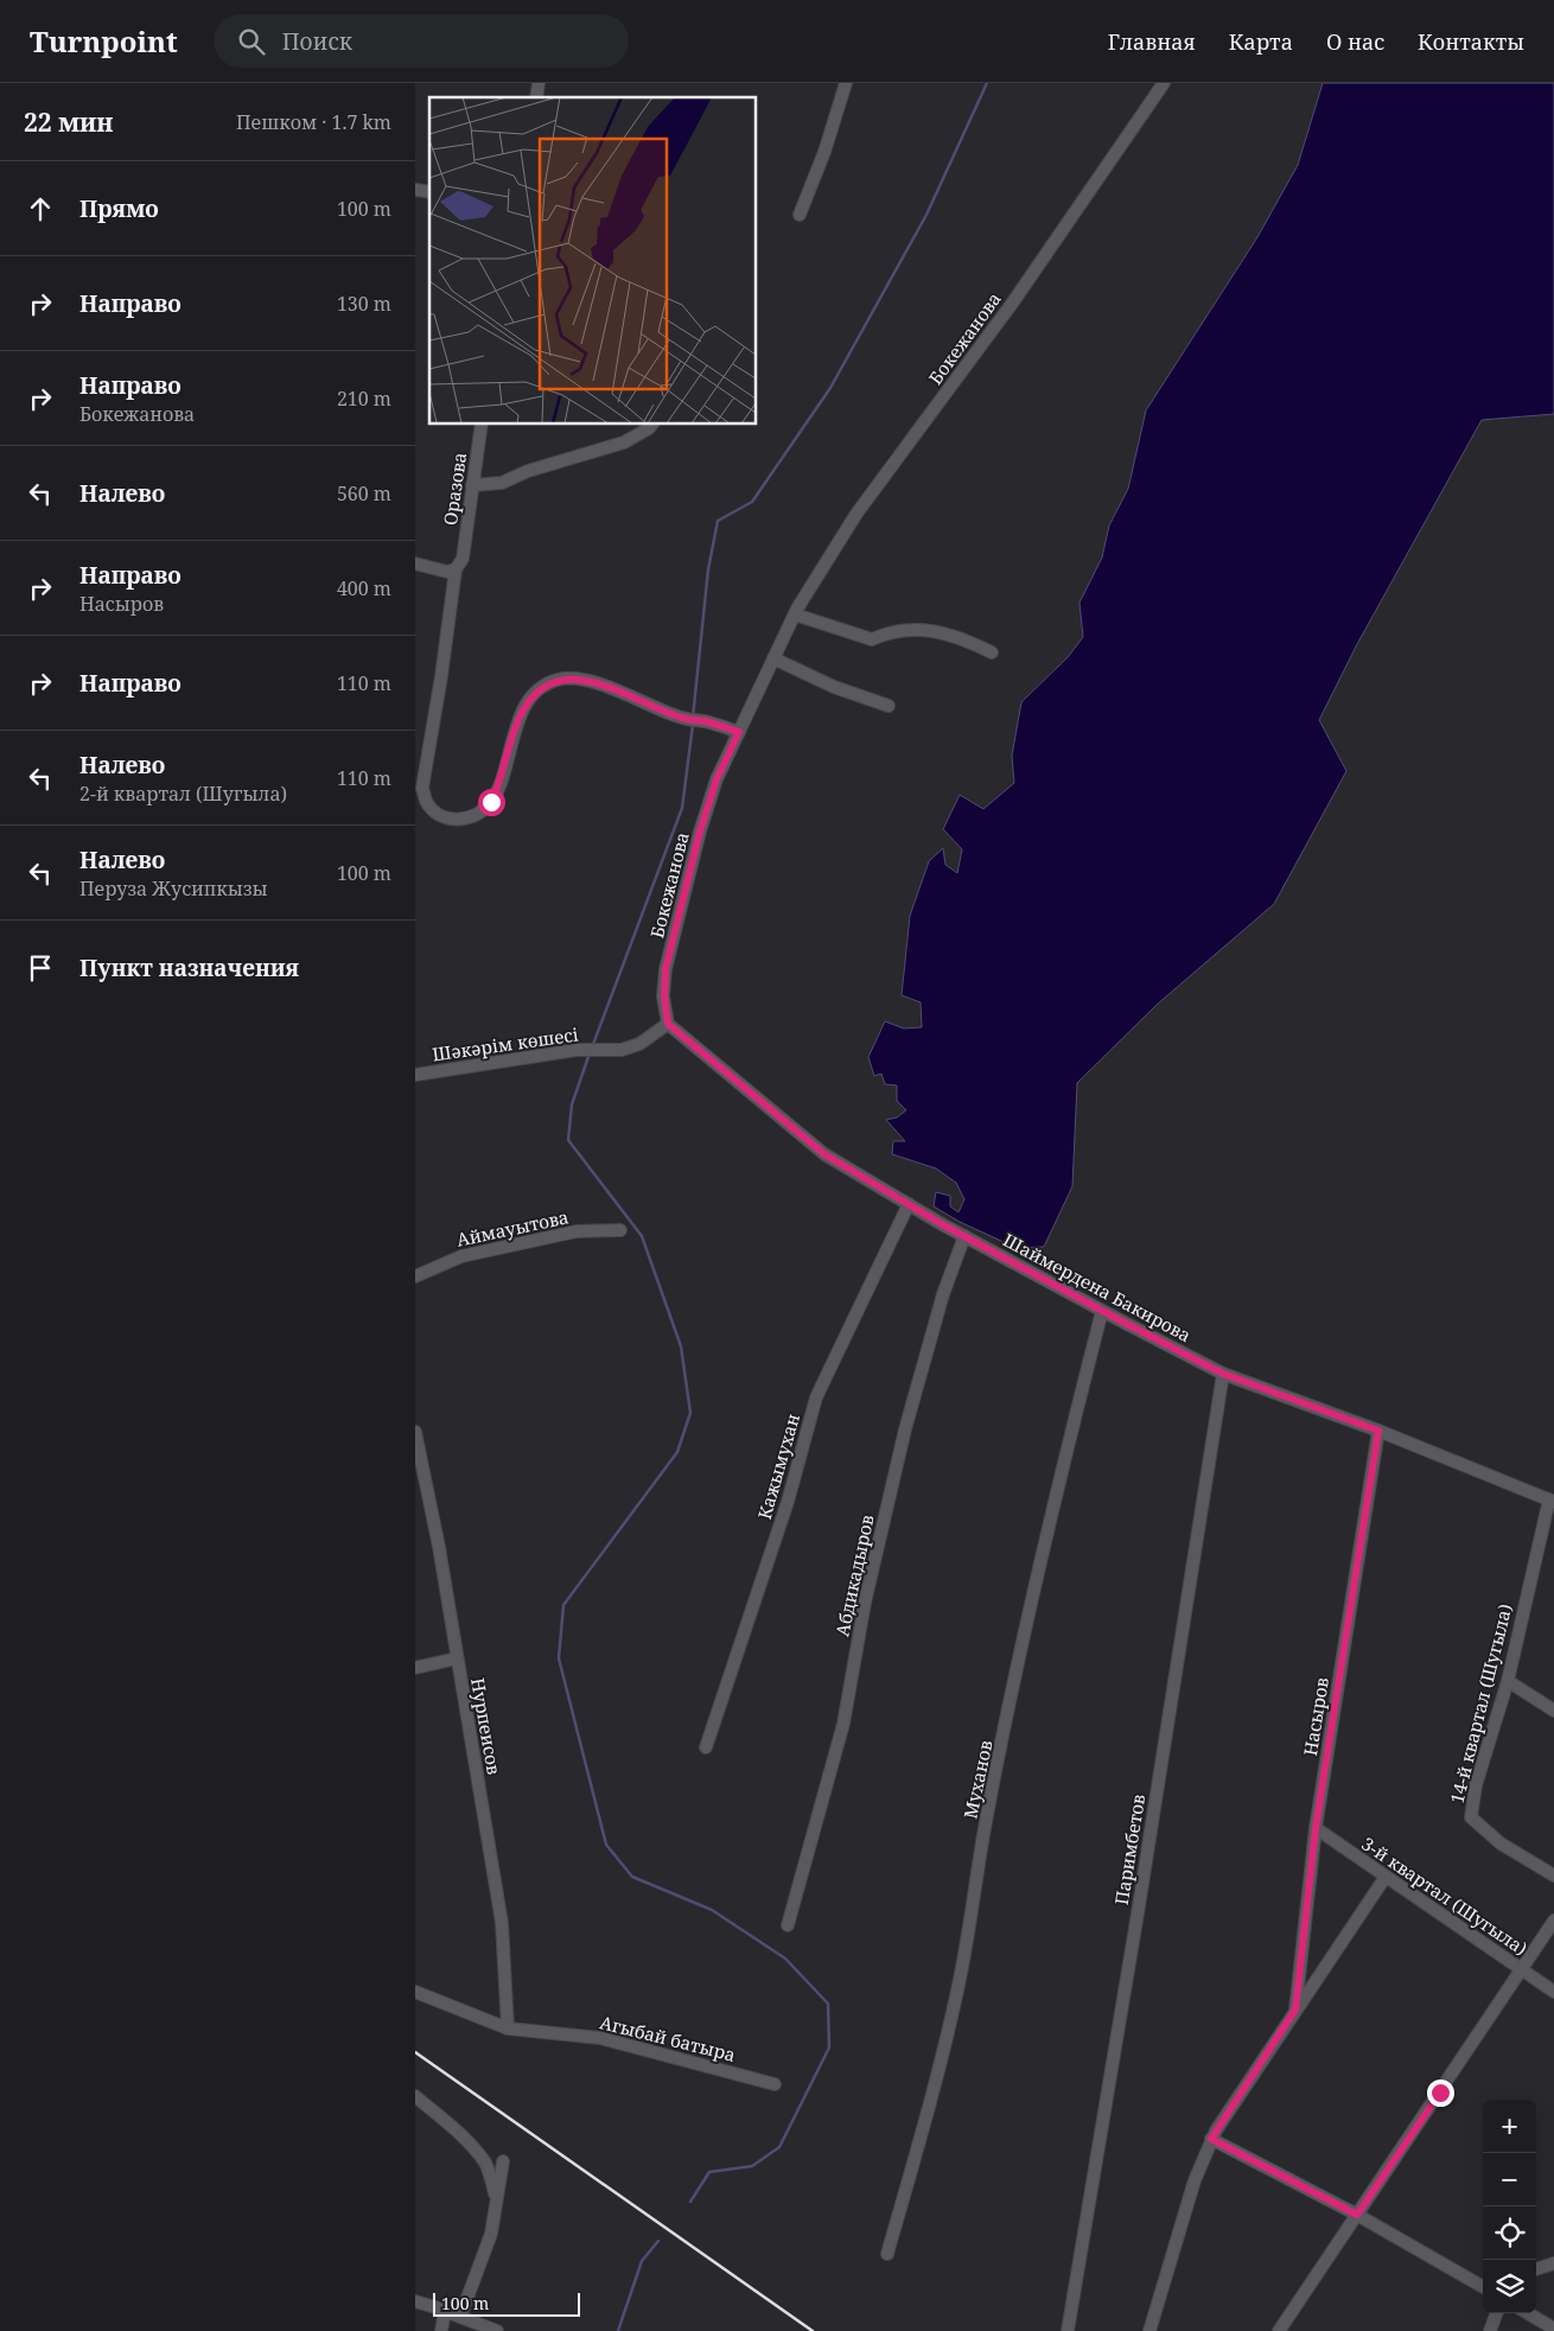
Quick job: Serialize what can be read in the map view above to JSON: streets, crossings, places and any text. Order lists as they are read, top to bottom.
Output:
{
  "streets": {
    "street": [
      "Бокежанова",
      "Оразова",
      "Шәкәрім көшесі",
      "Аймауытова",
      "Шаймердена Бакирова",
      "Кажымухан",
      "Абдикадыров",
      "14-й квартал (Шугыла)",
      "Насыров",
      "Нурпеисов",
      "Муханов",
      "Паримбетов",
      "3-й квартал (Шугыла)",
      "Агыбай батыра"
    ]
  },
  "crossings": [
    ["Бокежанова", "Оразова"],
    ["Бокежанова", "Шәкәрім көшесі"],
    ["Бокежанова", "Шаймердена Бакирова"],
    ["Шәкәрім көшесі", "Шаймердена Бакирова"],
    ["Шаймердена Бакирова", "Кажымухан"],
    ["Шаймердена Бакирова", "Абдикадыров"],
    ["Шаймердена Бакирова", "14-й квартал (Шугыла)"],
    ["Шаймердена Бакирова", "Насыров"],
    ["Шаймердена Бакирова", "Муханов"],
    ["Шаймердена Бакирова", "Паримбетов"],
    ["Насыров", "3-й квартал (Шугыла)"],
    ["Нурпеисов", "Агыбай батыра"]
  ],
  "scale_bar": "100 m",
  "page": {
    "header": "Turnpoint",
    "search": "Поиск",
    "nav": [
      "Главная",
      "Карта",
      "О нас",
      "Контакты"
    ],
    "heading": ["22 мин", "Пешком · 1.7 km"],
    "list": [
      ["Прямо", "100 m"],
      ["Направо", "130 m"],
      ["Направо", "Бокежанова", "210 m"],
      ["Налево", "560 m"],
      ["Направо", "Насыров", "400 m"],
      ["Направо", "110 m"],
      ["Налево", "2-й квартал (Шугыла)", "110 m"],
      ["Налево", "Перуза Жусипкызы", "100 m"],
      "Пункт назначения"
    ],
    "map_buttons": ["+", "−"],
    "scale": "100 m"
  }
}
